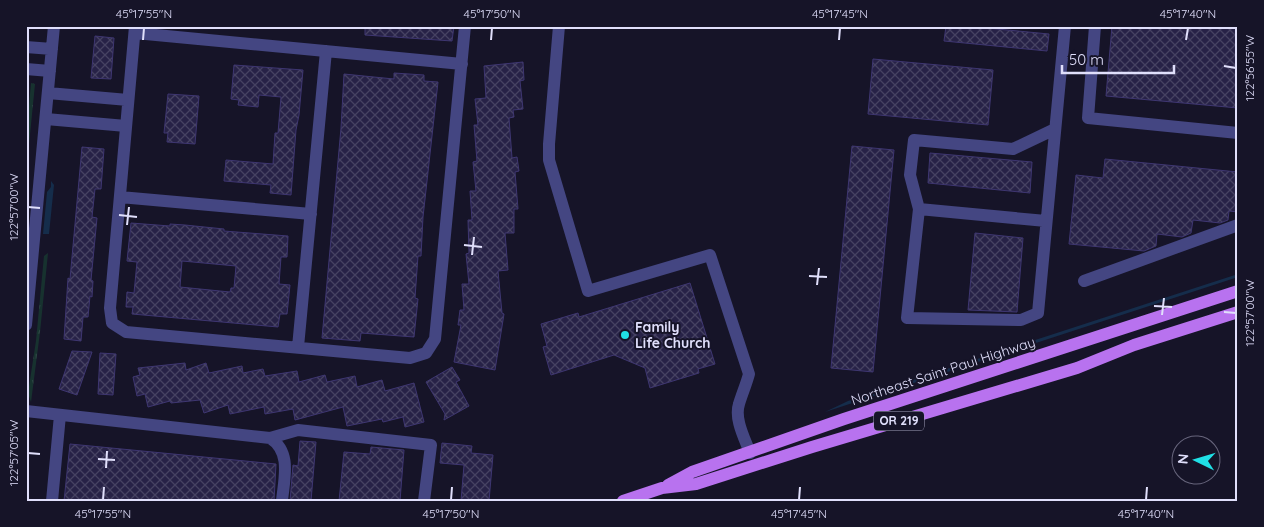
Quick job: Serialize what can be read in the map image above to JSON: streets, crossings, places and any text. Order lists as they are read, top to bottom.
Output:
{
  "streets": {
    "main road": ["Northeast Saint Paul Highway", "OR 219"]
  },
  "places": ["Family Life Church"],
  "scale_bar": "50 m",
  "north": "left",
  "coordinates": [
    "45°17'55\"N",
    "45°17'50\"N",
    "45°17'45\"N",
    "45°17'40\"N",
    "122°56'55\"W",
    "122°57'00\"W",
    "122°57'05\"W"
  ]
}
